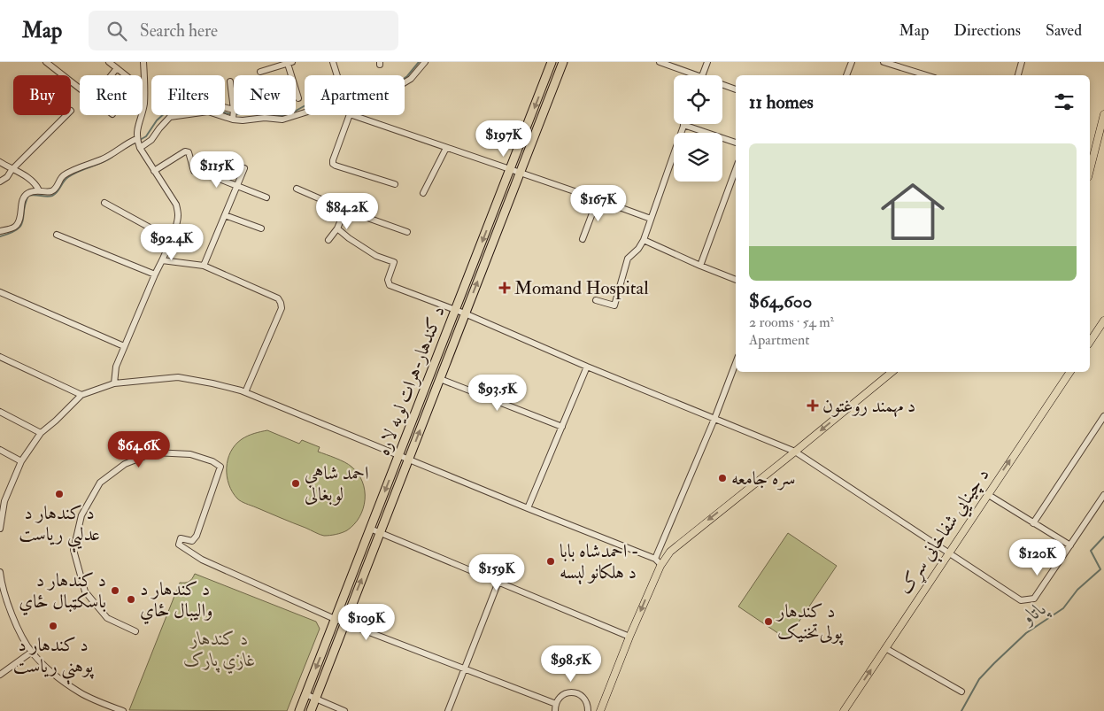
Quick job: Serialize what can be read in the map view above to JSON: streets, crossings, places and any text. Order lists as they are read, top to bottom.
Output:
{
  "streets": {
    "highway": ["د کندهار-هرات لويه لاره"],
    "main road": ["د چينايي شفاخانې سړک"]
  },
  "one_way": ["د چينايي شفاخانې سړک"],
  "water": ["پاتاو"],
  "parks": ["د کندهار غازي پارک"],
  "places": {
    "health": ["Momand Hospital", "د مهمند روغتون"],
    "other": [
      "سره جامعه",
      "احمد شاهي لوبغالی",
      "د کندهار د عدلیې رياست",
      "احمدشاه بابا - د هلکانو لېسه",
      "د کندهار د باسکټبال ځاي",
      "د کندهار د واليبال ځاي",
      "د کندهار پولی‌تخنیک",
      "د کندهار د پوهنې رياست"
    ]
  },
  "page": {
    "header": "Map",
    "search": "Search here",
    "nav": ["Map", "Directions", "Saved"],
    "chip": [
      "Buy",
      "Rent",
      "Filters",
      "New",
      "Apartment"
    ],
    "heading": "11 homes",
    "price": [
      "$197K",
      "$115K",
      "$167K",
      "$84.2K",
      "$92.4K",
      "$93.5K",
      "$64.6K",
      "$120K",
      "$159K",
      "$109K",
      "$98.5K"
    ],
    "list": [
      {
        "name": "$64,600",
        "note": "2 rooms · 54 m² · Apartment"
      }
    ]
  }
}
